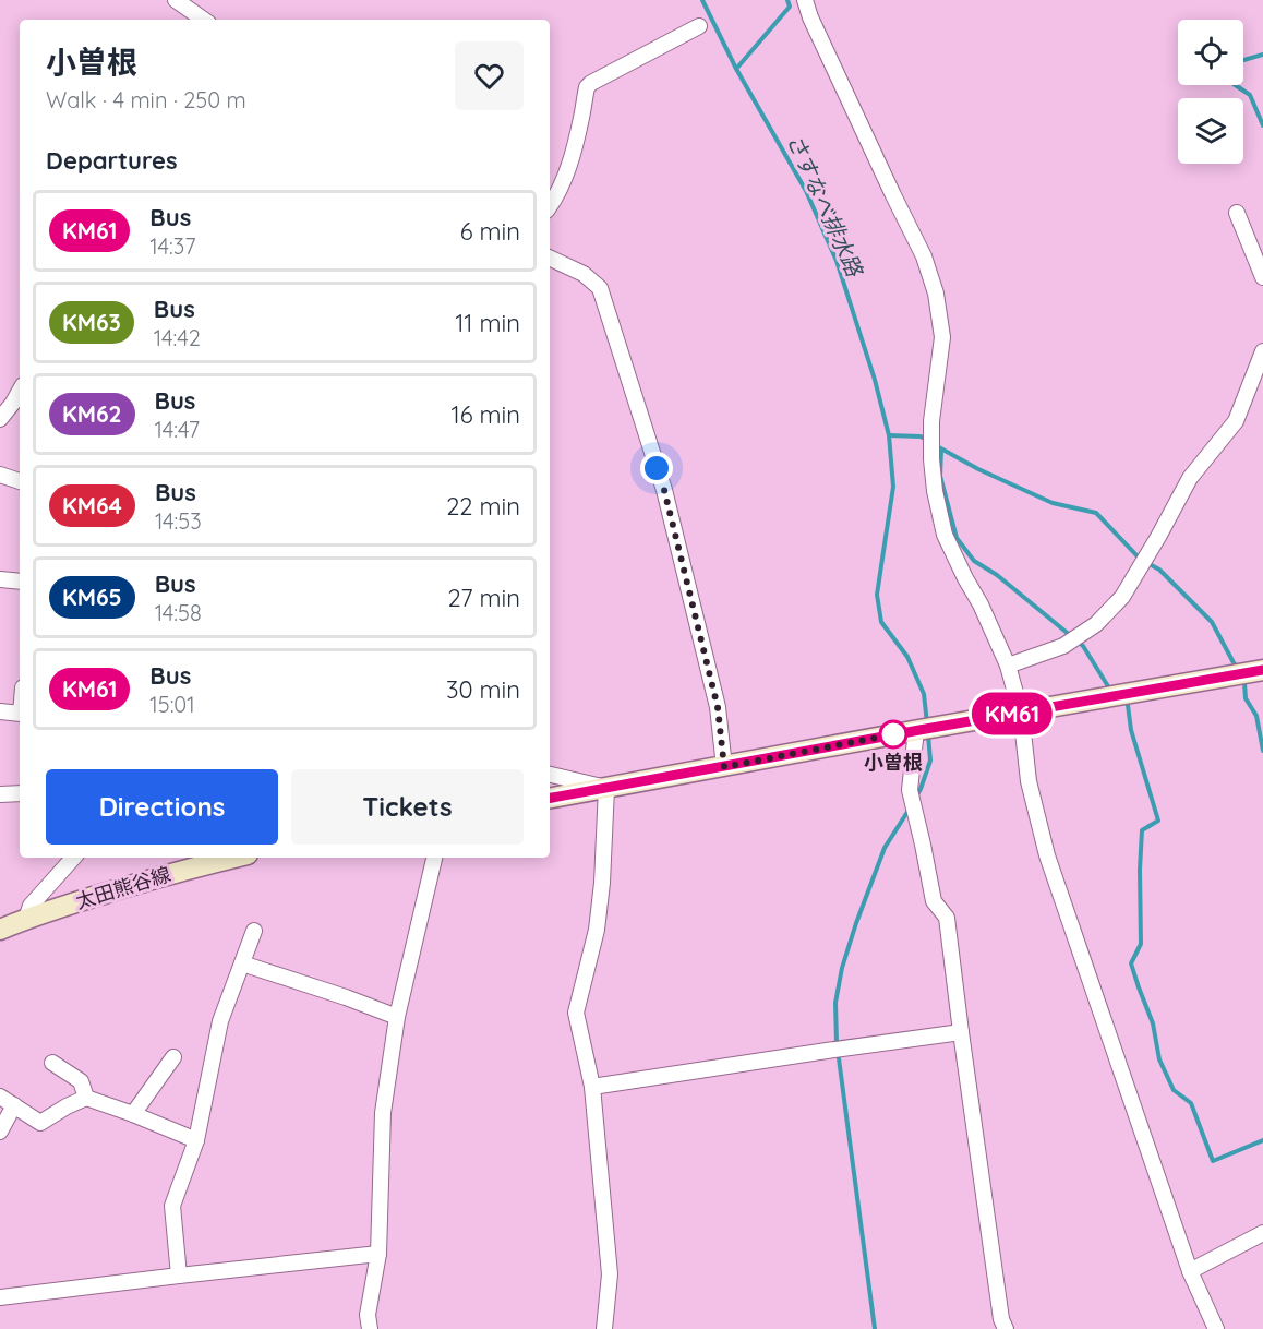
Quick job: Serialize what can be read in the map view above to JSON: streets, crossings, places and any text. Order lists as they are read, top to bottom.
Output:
{
  "streets": {
    "main road": ["太田熊谷線"]
  },
  "water": ["さすなべ排水路"],
  "places": ["小曽根"],
  "lines": ["bus line KM61"],
  "page": {
    "on_map": "KM61",
    "heading": [
      ["小曽根", "Walk · 4 min · 250 m"],
      "Departures"
    ],
    "list": [
      {
        "mark": "KM61",
        "name": "Bus",
        "note": "14:37",
        "value": "6 min"
      },
      {
        "mark": "KM63",
        "name": "Bus",
        "note": "14:42",
        "value": "11 min"
      },
      {
        "mark": "KM62",
        "name": "Bus",
        "note": "14:47",
        "value": "16 min"
      },
      {
        "mark": "KM64",
        "name": "Bus",
        "note": "14:53",
        "value": "22 min"
      },
      {
        "mark": "KM65",
        "name": "Bus",
        "note": "14:58",
        "value": "27 min"
      },
      {
        "mark": "KM61",
        "name": "Bus",
        "note": "15:01",
        "value": "30 min"
      }
    ],
    "buttons": ["Directions", "Tickets"]
  }
}
